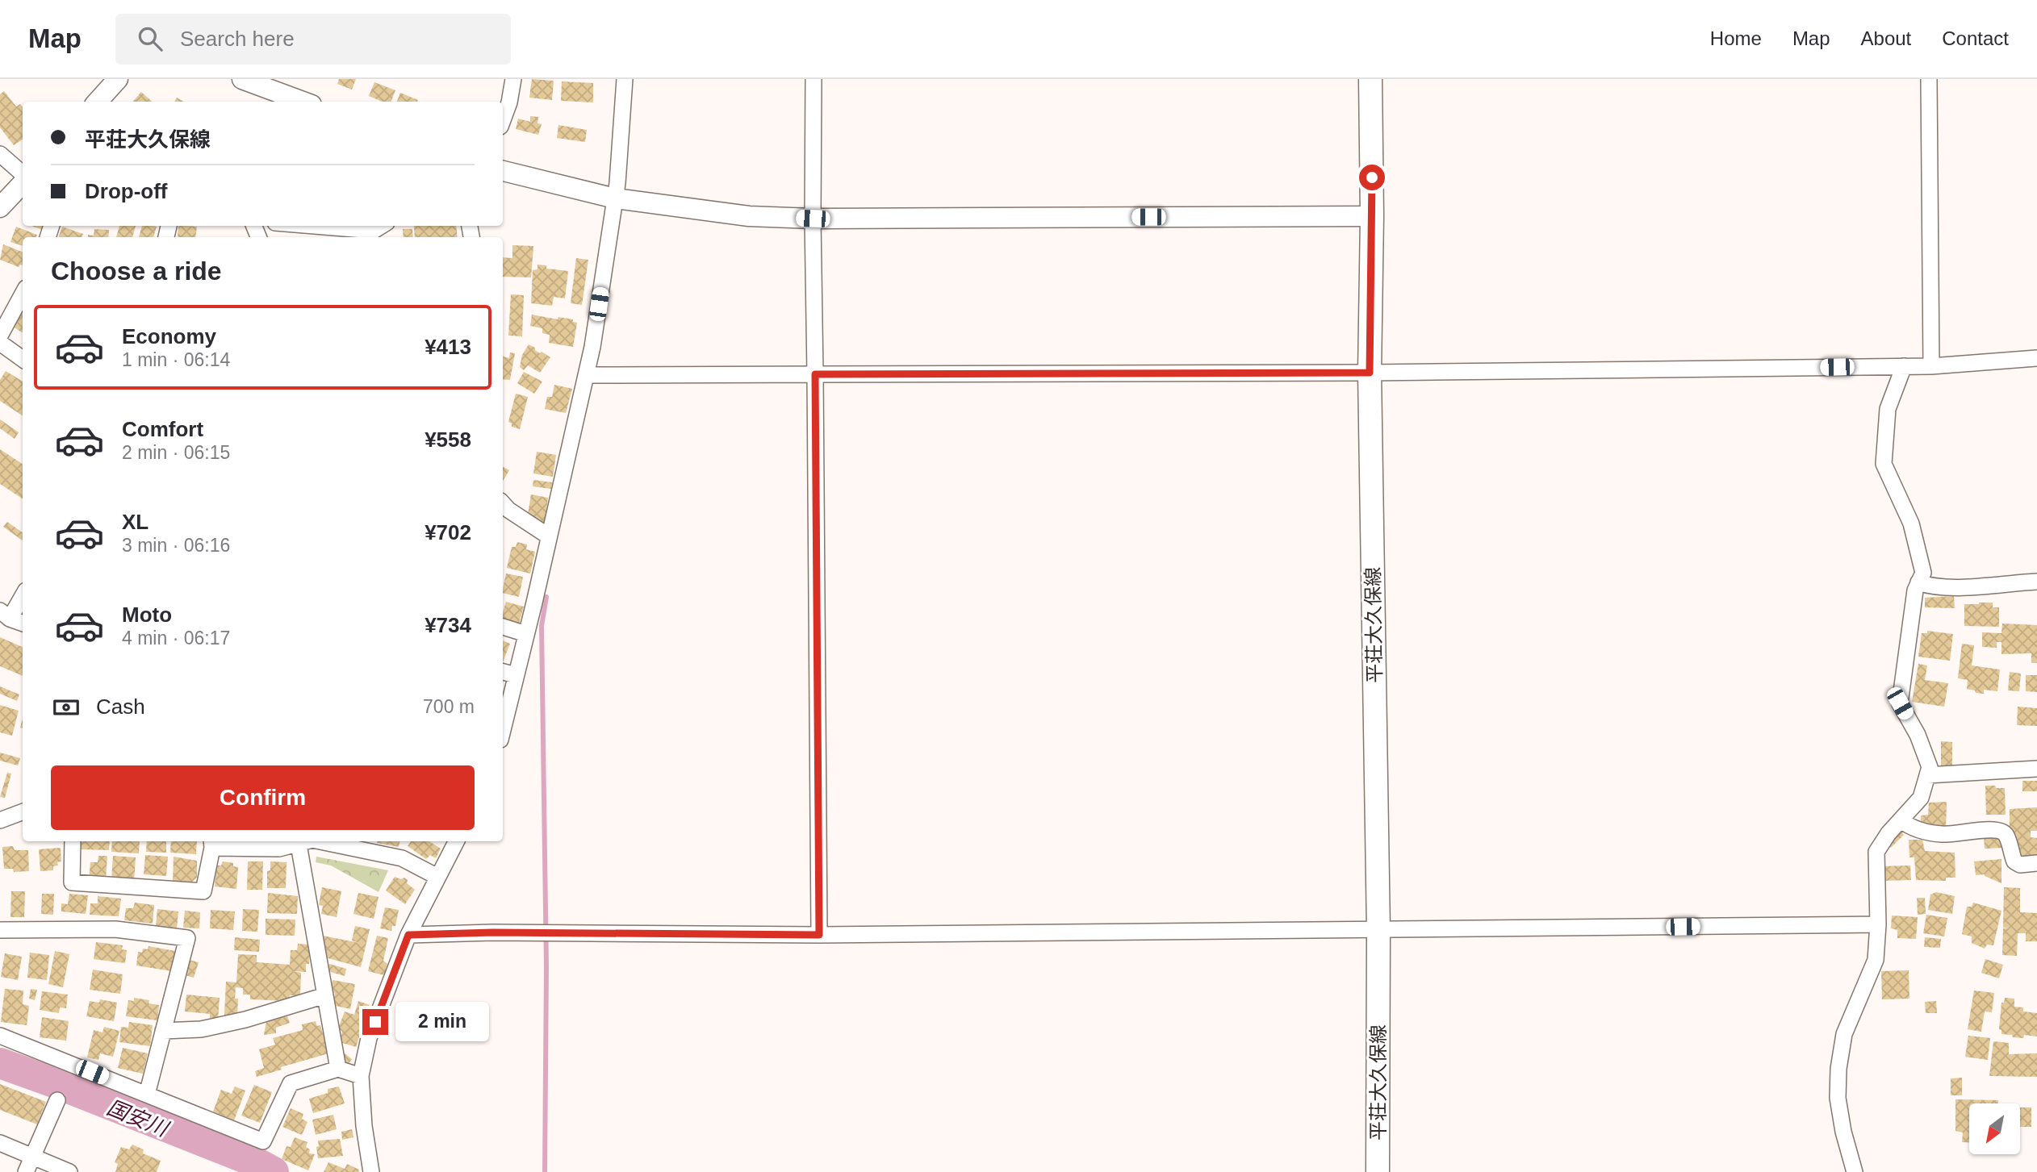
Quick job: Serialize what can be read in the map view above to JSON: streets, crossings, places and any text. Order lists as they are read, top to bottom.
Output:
{
  "streets": {
    "main road": ["平荘大久保線"]
  },
  "water": ["国安川"],
  "north": "bottom left",
  "page": {
    "header": "Map",
    "search": "Search here",
    "nav": [
      "Home",
      "Map",
      "About",
      "Contact"
    ],
    "banner": ["平荘大久保線", "Drop-off"],
    "heading": "Choose a ride",
    "list": [
      {
        "name": "Economy",
        "note": "1 min · 06:14",
        "value": "¥413"
      },
      {
        "name": "Comfort",
        "note": "2 min · 06:15",
        "value": "¥558"
      },
      {
        "name": "XL",
        "note": "3 min · 06:16",
        "value": "¥702"
      },
      {
        "name": "Moto",
        "note": "4 min · 06:17",
        "value": "¥734"
      }
    ],
    "pay": ["Cash", "700 m"],
    "buttons": "Confirm",
    "bubble": "2 min"
  }
}
